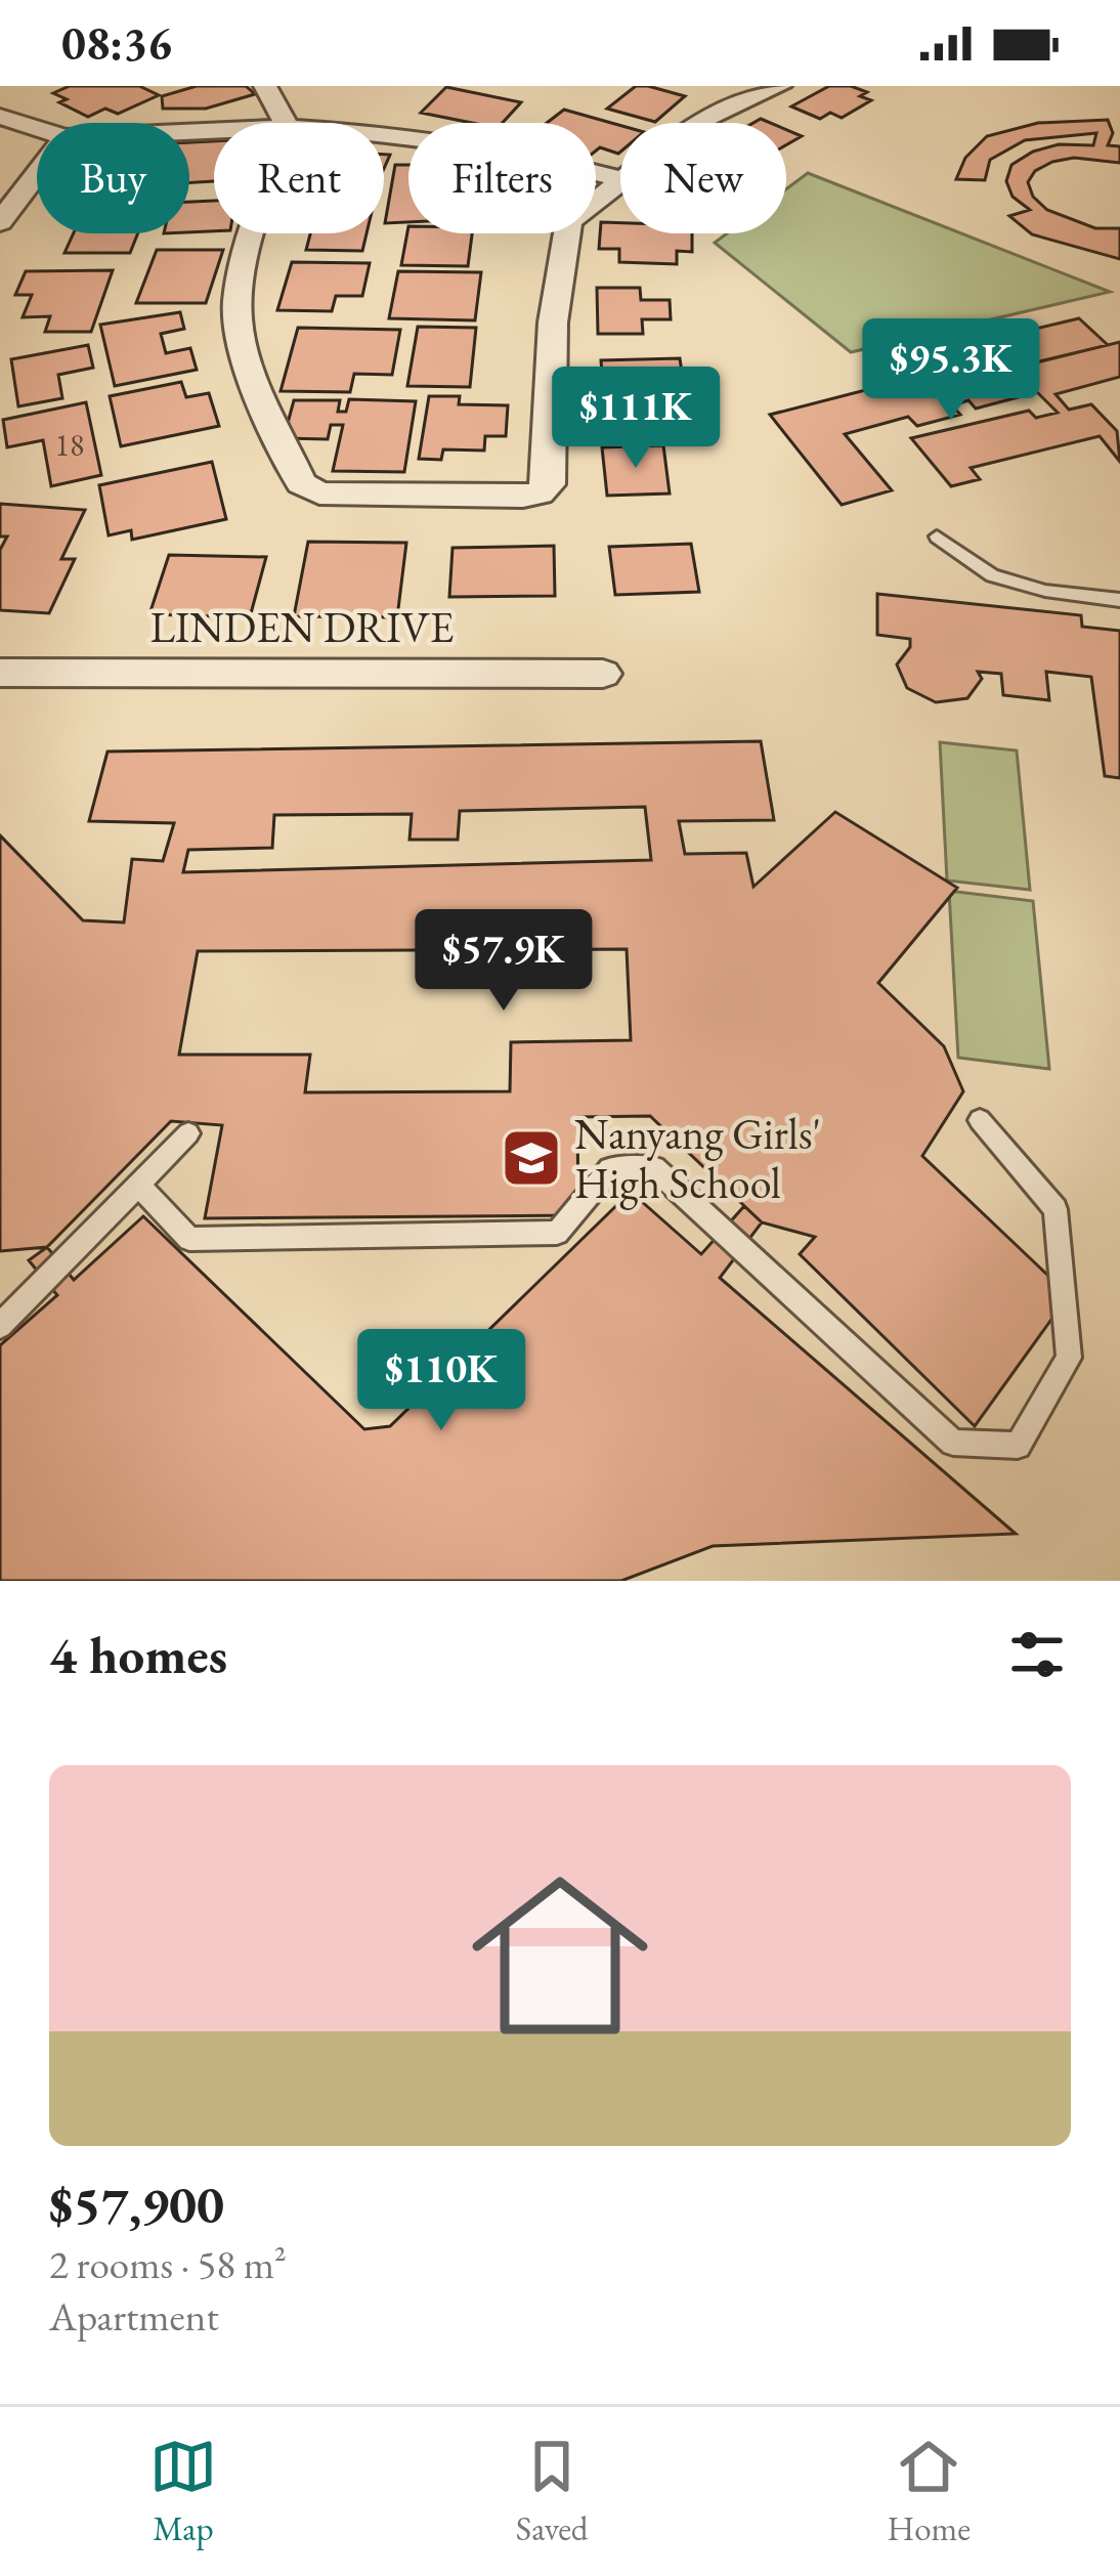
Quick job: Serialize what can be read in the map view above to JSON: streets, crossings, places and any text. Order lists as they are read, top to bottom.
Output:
{
  "streets": {
    "street": ["LINDEN DRIVE"]
  },
  "places": {
    "school or university": ["Nanyang Girls' High School"]
  },
  "house_numbers": ["18"],
  "page": {
    "status": "08:36",
    "chip": [
      "Buy",
      "Rent",
      "Filters",
      "New"
    ],
    "price": [
      "$95.3K",
      "$111K",
      "$57.9K",
      "$110K"
    ],
    "heading": "4 homes",
    "list": [
      {
        "name": "$57,900",
        "note": "2 rooms · 58 m² · Apartment"
      }
    ],
    "tabs": ["Map", "Saved", "Home"]
  }
}
